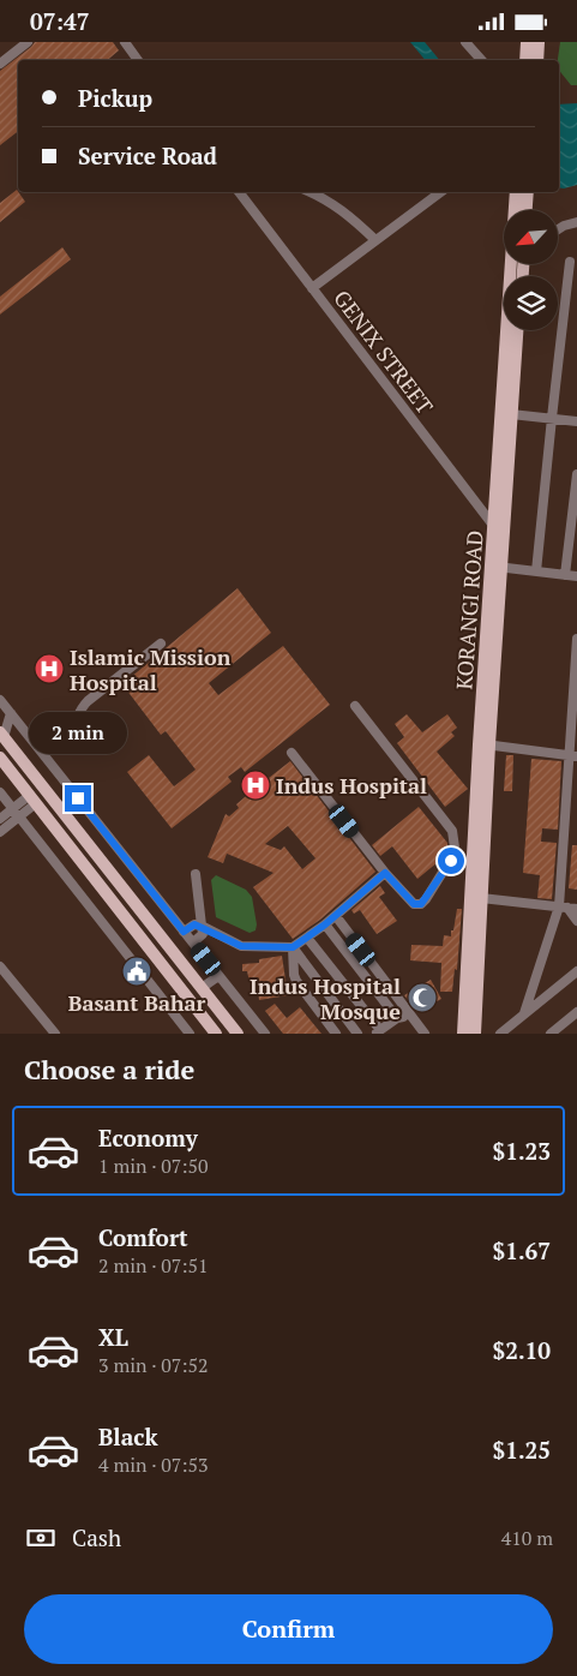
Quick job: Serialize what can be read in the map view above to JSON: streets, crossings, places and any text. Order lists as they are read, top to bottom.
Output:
{
  "streets": {
    "main road": ["KORANGI ROAD"],
    "street": ["GENIX STREET"]
  },
  "crossings": [
    ["GENIX STREET", "KORANGI ROAD"]
  ],
  "places": {
    "hospital": ["Islamic Mission Hospital", "Indus Hospital"],
    "public building": ["Basant Bahar"],
    "mosque": ["Indus Hospital Mosque"]
  },
  "north": "bottom left",
  "page": {
    "status": "07:47",
    "banner": ["Pickup", "Service Road"],
    "bubble": "2 min",
    "heading": "Choose a ride",
    "list": [
      {
        "name": "Economy",
        "note": "1 min · 07:50",
        "value": "$1.23"
      },
      {
        "name": "Comfort",
        "note": "2 min · 07:51",
        "value": "$1.67"
      },
      {
        "name": "XL",
        "note": "3 min · 07:52",
        "value": "$2.10"
      },
      {
        "name": "Black",
        "note": "4 min · 07:53",
        "value": "$1.25"
      }
    ],
    "pay": ["Cash", "410 m"],
    "buttons": "Confirm"
  }
}
